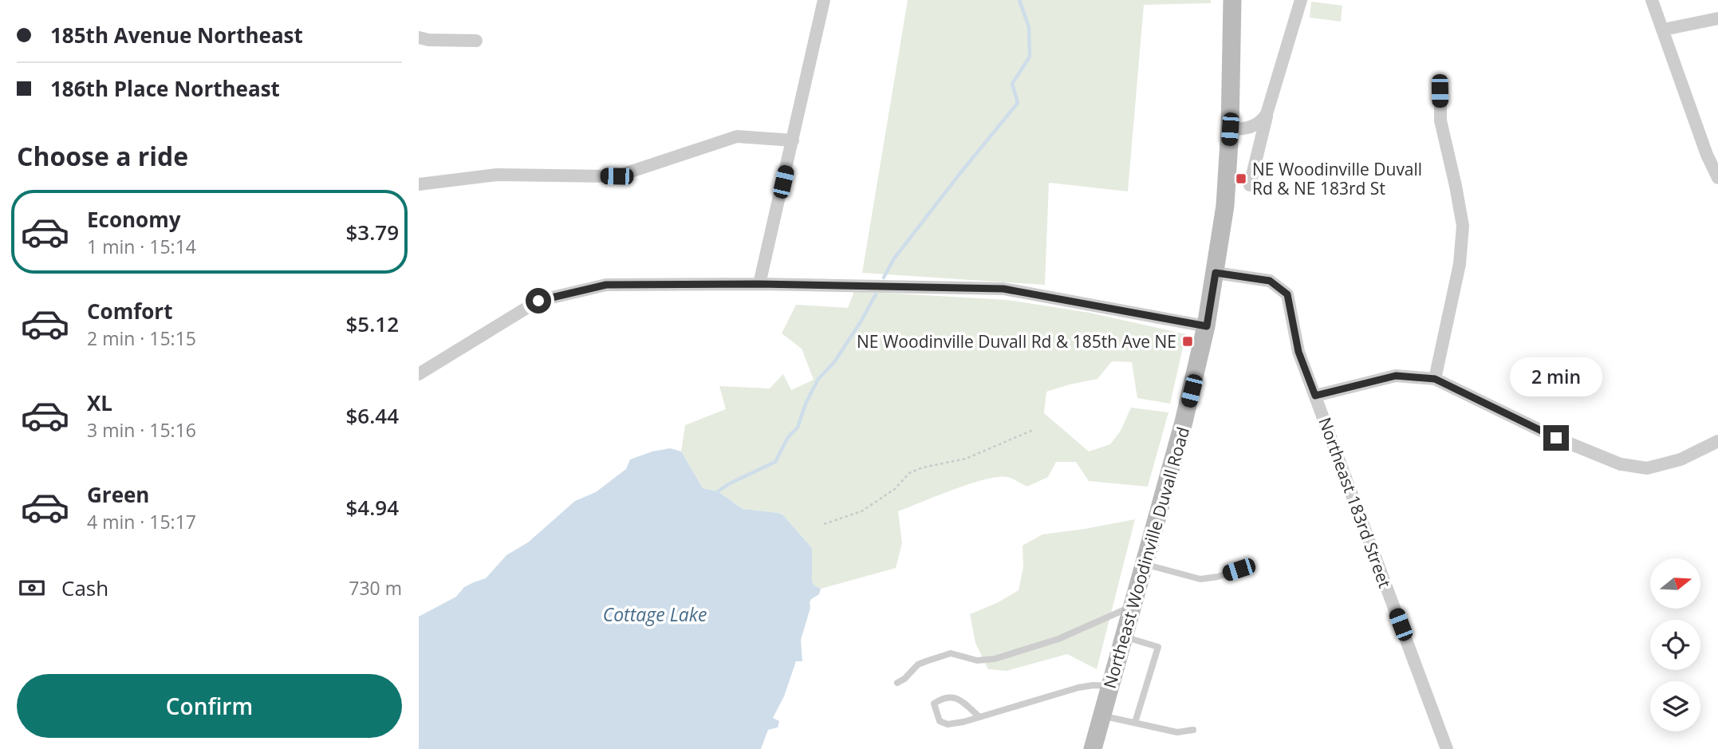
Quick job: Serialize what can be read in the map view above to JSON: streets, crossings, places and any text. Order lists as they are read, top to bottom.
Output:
{
  "streets": {
    "main road": ["Northeast Woodinville Duvall Road"],
    "street": ["Northeast 183rd Street"]
  },
  "crossings": [
    ["Northeast 183rd Street", "Northeast Woodinville Duvall Road"]
  ],
  "water": ["Cottage Lake"],
  "places": {
    "transit": ["NE Woodinville Duvall Rd & NE 183rd St", "NE Woodinville Duvall Rd & 185th Ave NE"]
  },
  "north": "right",
  "page": {
    "banner": ["185th Avenue Northeast", "186th Place Northeast"],
    "heading": "Choose a ride",
    "list": [
      {
        "name": "Economy",
        "note": "1 min · 15:14",
        "value": "$3.79"
      },
      {
        "name": "Comfort",
        "note": "2 min · 15:15",
        "value": "$5.12"
      },
      {
        "name": "XL",
        "note": "3 min · 15:16",
        "value": "$6.44"
      },
      {
        "name": "Green",
        "note": "4 min · 15:17",
        "value": "$4.94"
      }
    ],
    "bubble": "2 min",
    "pay": ["Cash", "730 m"],
    "buttons": "Confirm"
  }
}
